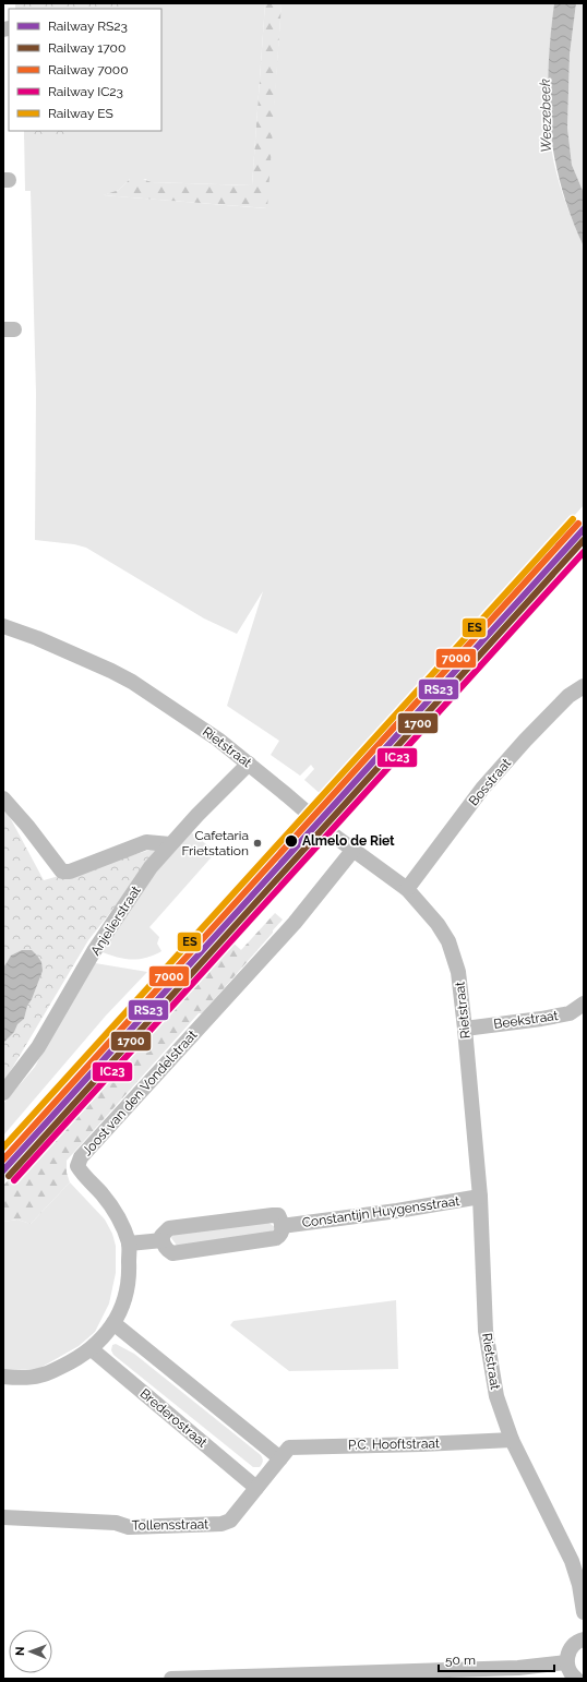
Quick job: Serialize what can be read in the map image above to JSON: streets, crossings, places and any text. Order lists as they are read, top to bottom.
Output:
{
  "streets": {
    "street": [
      "Rietstraat",
      "Bosstraat",
      "Anjelierstraat",
      "Beekstraat",
      "Joost van den Vondelstraat",
      "Constantijn Huygensstraat",
      "Brederostraat",
      "P.C. Hooftstraat",
      "Tollensstraat"
    ]
  },
  "crossings": [
    ["Rietstraat", "Bosstraat"],
    ["Rietstraat", "Anjelierstraat"],
    ["Rietstraat", "Beekstraat"],
    ["Rietstraat", "Joost van den Vondelstraat"],
    ["Rietstraat", "Constantijn Huygensstraat"],
    ["Rietstraat", "P.C. Hooftstraat"],
    ["Joost van den Vondelstraat", "Brederostraat"],
    ["Brederostraat", "Tollensstraat"],
    ["P.C. Hooftstraat", "Tollensstraat"]
  ],
  "water": ["Weezebeek"],
  "places": ["Almelo de Riet", "Cafetaria Frietstation"],
  "lines": [
    "rail line ES",
    "rail line 7000",
    "rail line RS23",
    "rail line 1700",
    "rail line IC23"
  ],
  "legend": [
    "Railway RS23",
    "Railway 1700",
    "Railway 7000",
    "Railway IC23",
    "Railway ES"
  ],
  "scale_bar": "50 m",
  "north": "left"
}
